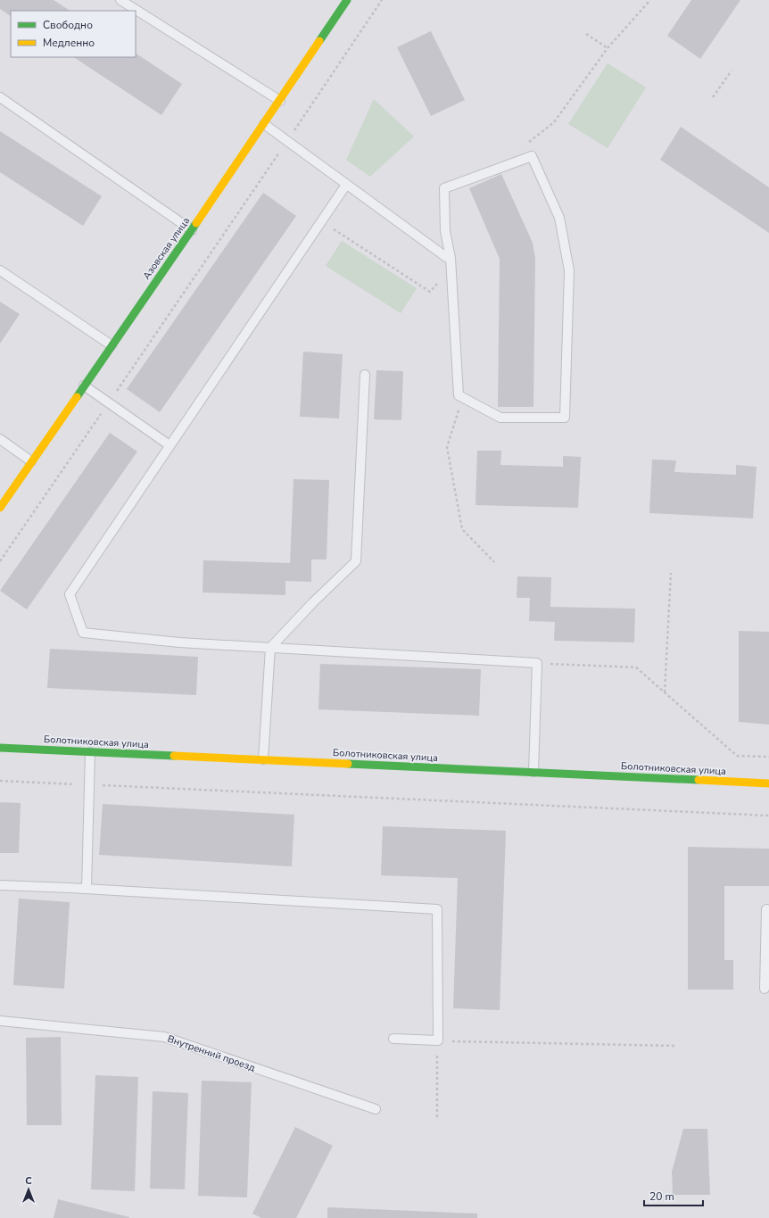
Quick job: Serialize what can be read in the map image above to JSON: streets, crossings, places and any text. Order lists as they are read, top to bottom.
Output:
{
  "streets": {
    "street": ["Азовская улица", "Болотниковская улица"],
    "lane": ["Внутренний проезд"]
  },
  "legend": ["Свободно", "Медленно"],
  "scale_bar": "20 m",
  "north": "top"
}
